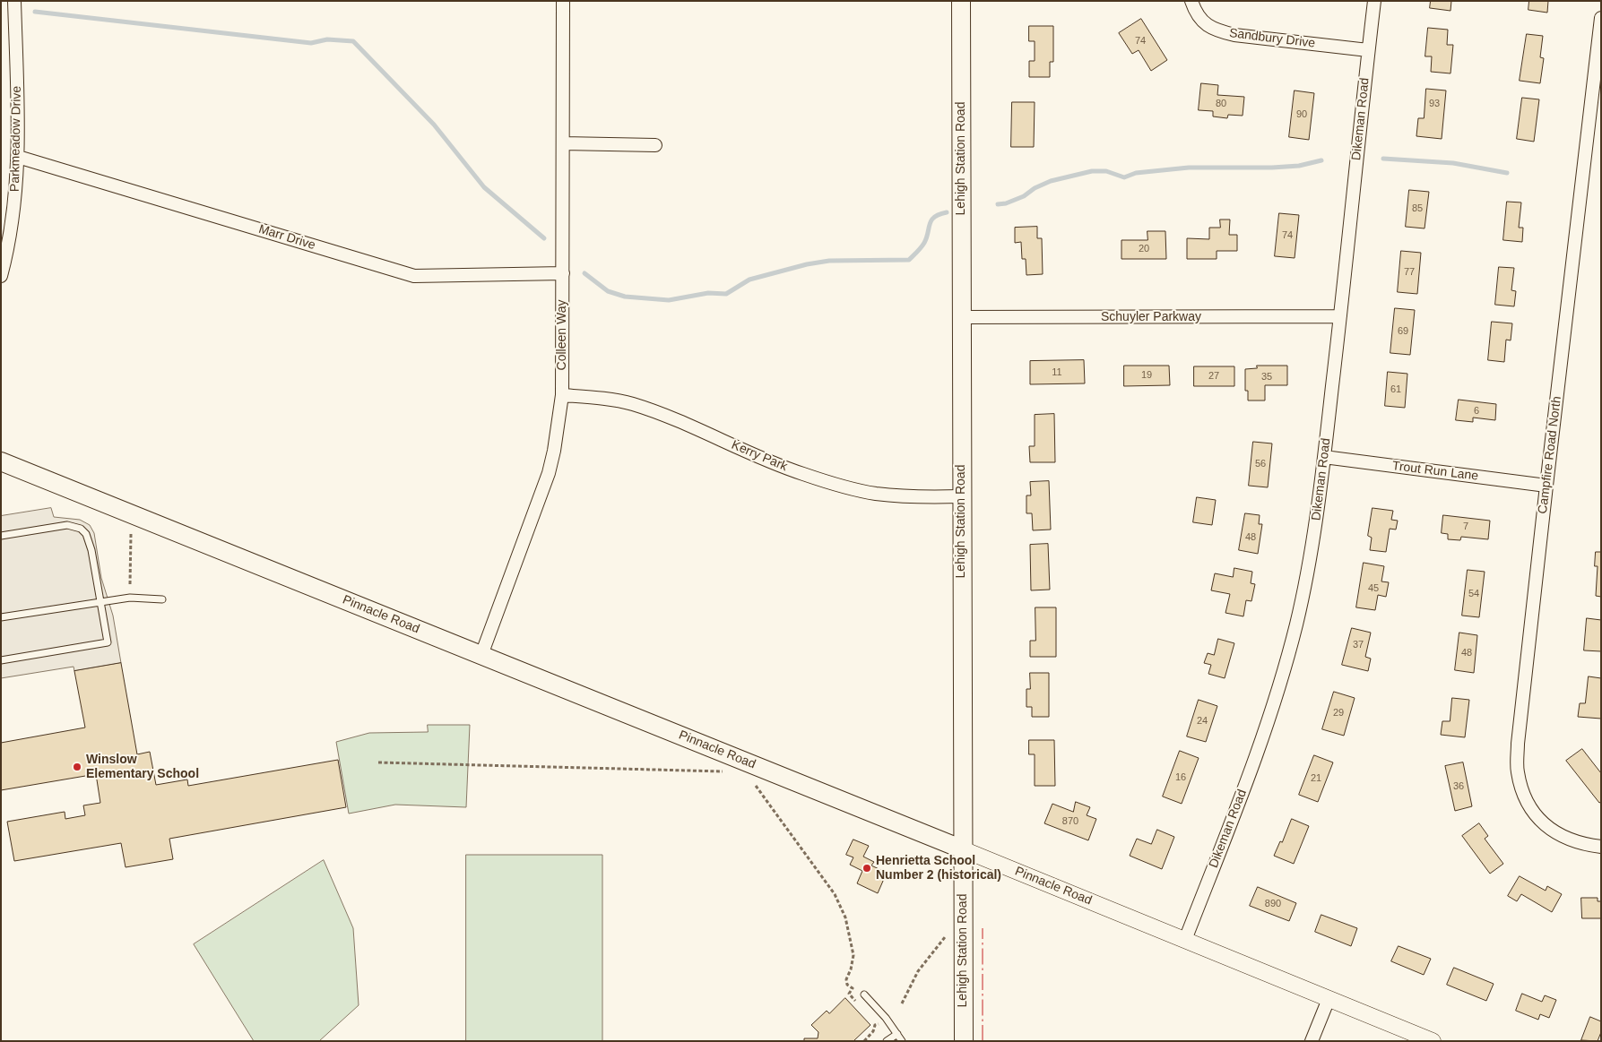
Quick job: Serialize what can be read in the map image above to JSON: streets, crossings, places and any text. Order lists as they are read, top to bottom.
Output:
{
  "streets": {
    "main road": ["Lehigh Station Road", "Pinnacle Road"],
    "street": [
      "Sandbury Drive",
      "Dikeman Road",
      "Parkmeadow Drive",
      "Marr Drive",
      "Schuyler Parkway",
      "Colleen Way",
      "Campfire Road North",
      "Kerry Park",
      "Trout Run Lane"
    ]
  },
  "crossings": [
    ["Sandbury Drive", "Dikeman Road"],
    ["Dikeman Road", "Schuyler Parkway"],
    ["Dikeman Road", "Trout Run Lane"],
    ["Dikeman Road", "Pinnacle Road"],
    ["Parkmeadow Drive", "Marr Drive"],
    ["Lehigh Station Road", "Schuyler Parkway"],
    ["Lehigh Station Road", "Kerry Park"],
    ["Lehigh Station Road", "Pinnacle Road"],
    ["Marr Drive", "Colleen Way"],
    ["Colleen Way", "Kerry Park"],
    ["Colleen Way", "Pinnacle Road"],
    ["Campfire Road North", "Trout Run Lane"]
  ],
  "places": ["Winslow Elementary School", "Henrietta School Number 2 (historical)"],
  "house_numbers": [
    "74",
    "80",
    "93",
    "90",
    "85",
    "74",
    "20",
    "77",
    "69",
    "11",
    "19",
    "27",
    "35",
    "61",
    "6",
    "56",
    "7",
    "48",
    "45",
    "54",
    "37",
    "48",
    "29",
    "24",
    "16",
    "21",
    "36",
    "870",
    "890"
  ]
}
